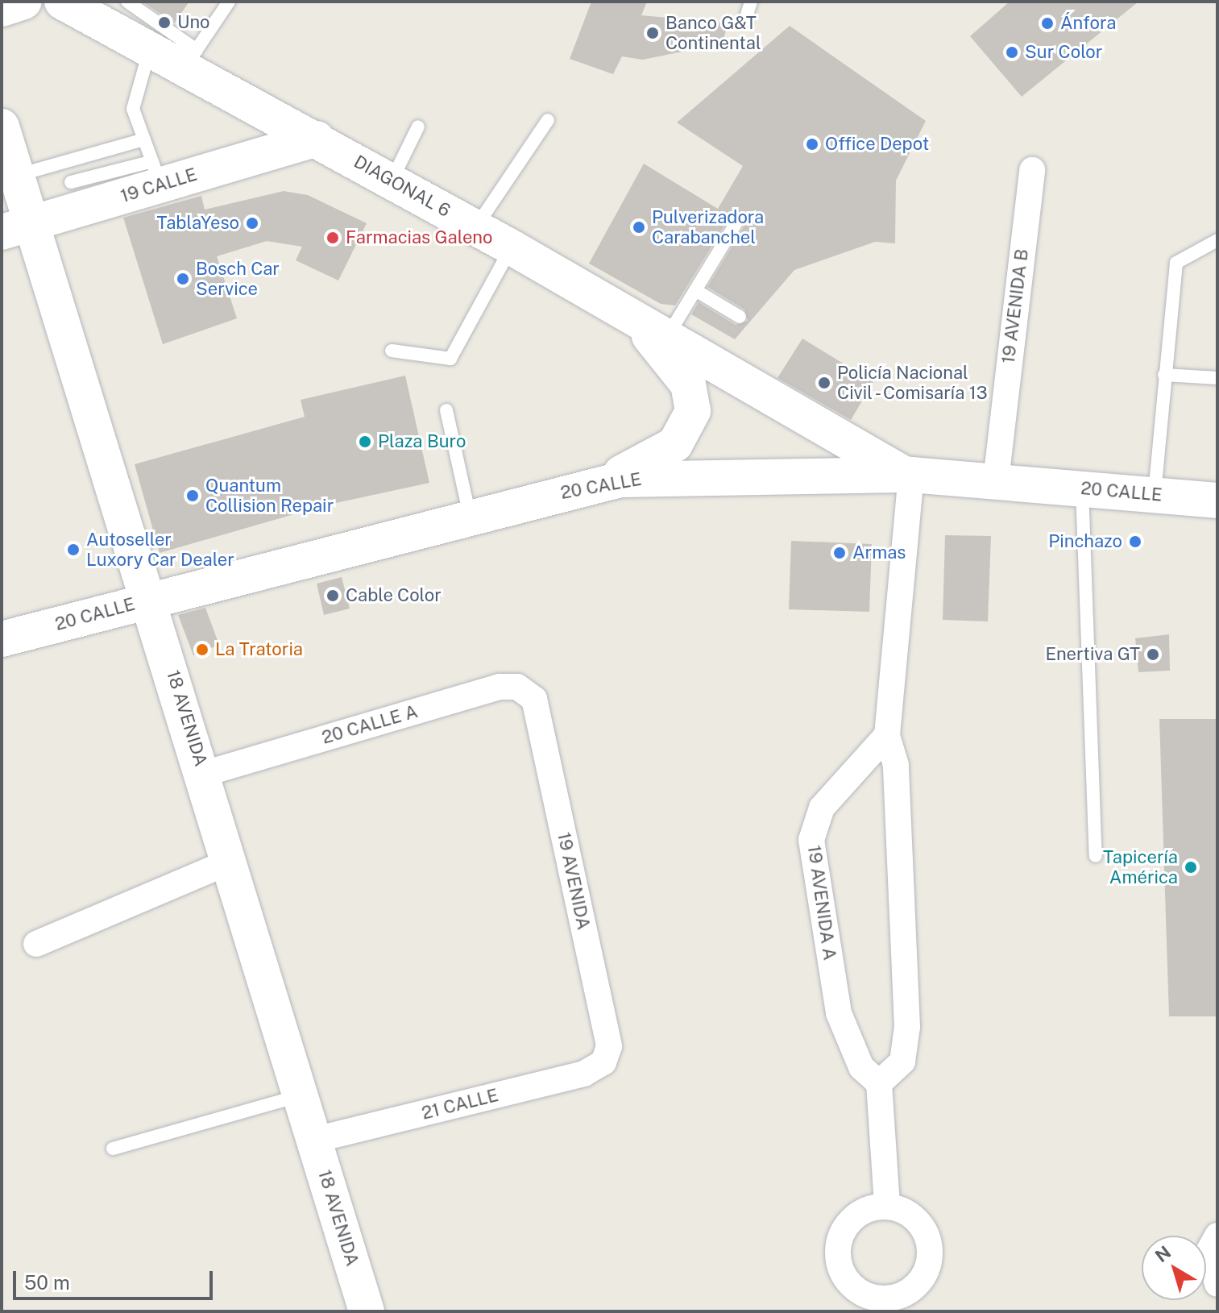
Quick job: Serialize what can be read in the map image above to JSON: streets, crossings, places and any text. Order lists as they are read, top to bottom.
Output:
{
  "streets": {
    "main road": [
      "19 CALLE",
      "DIAGONAL 6",
      "20 CALLE",
      "18 AVENIDA"
    ],
    "street": [
      "19 AVENIDA B",
      "20 CALLE A",
      "19 AVENIDA",
      "19 AVENIDA A",
      "21 CALLE"
    ]
  },
  "crossings": [
    ["19 CALLE", "DIAGONAL 6"],
    ["19 CALLE", "18 AVENIDA"],
    ["DIAGONAL 6", "20 CALLE"],
    ["19 AVENIDA B", "20 CALLE"],
    ["20 CALLE", "18 AVENIDA"],
    ["18 AVENIDA", "20 CALLE A"],
    ["18 AVENIDA", "21 CALLE"],
    ["20 CALLE A", "19 AVENIDA"],
    ["19 AVENIDA", "21 CALLE"]
  ],
  "places": [
    "Uno",
    "Ánfora",
    "Banco G&T Continental",
    "Sur Color",
    "Office Depot",
    "TablaYeso",
    "Pulverizadora Carabanchel",
    "Farmacias Galeno",
    "Bosch Car Service",
    "Policía Nacional Civil - Comisaría 13",
    "Plaza Buro",
    "Quantum Collision Repair",
    "Pinchazo",
    "Autoseller Luxory Car Dealer",
    "Armas",
    "Cable Color",
    "La Tratoria",
    "Enertiva GT",
    "Tapicería América"
  ],
  "scale_bar": "50 m",
  "north": "top left"
}
